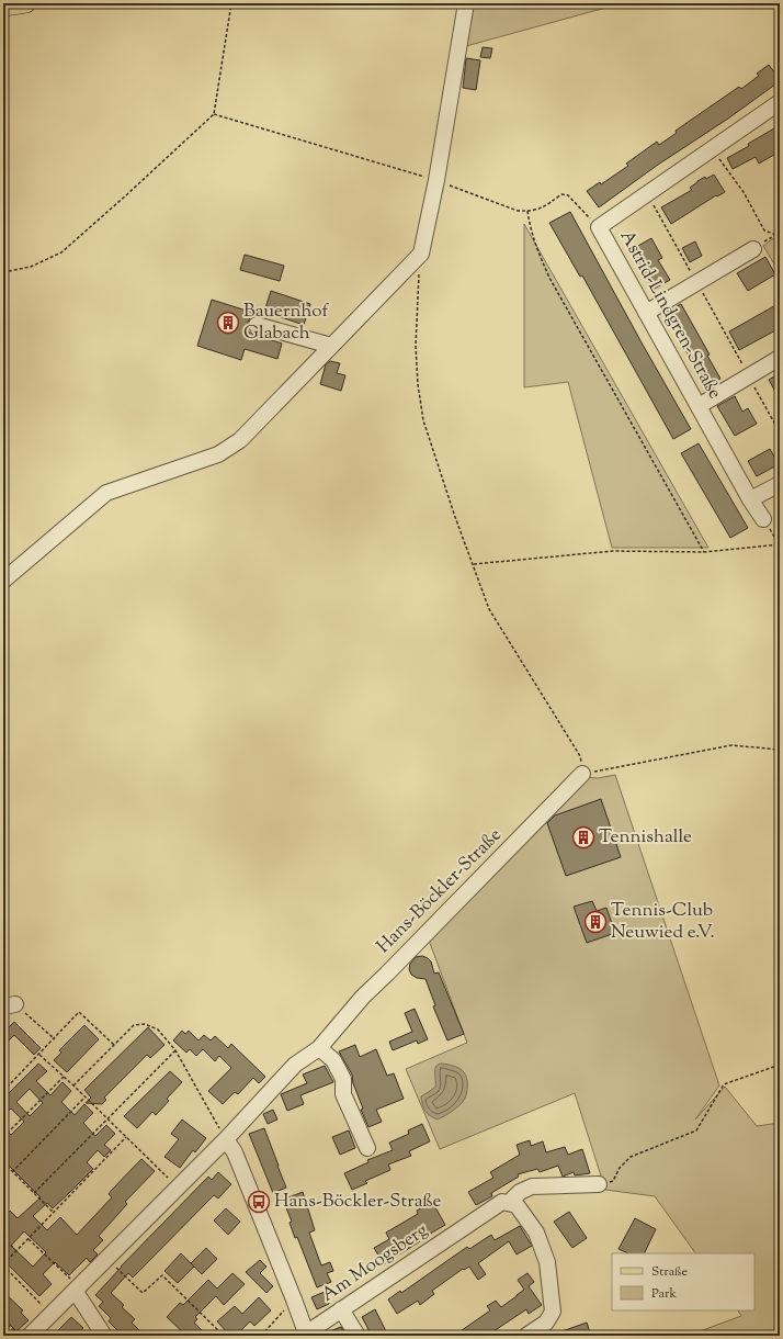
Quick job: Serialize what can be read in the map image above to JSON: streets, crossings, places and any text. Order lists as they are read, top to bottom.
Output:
{
  "streets": {
    "street": ["Astrid-Lindgren-Straße", "Hans-Böckler-Straße", "Am Moogsberg"]
  },
  "places": {
    "building": ["Bauernhof Glabach", "Tennishalle", "Tennis-Club Neuwied e.V."],
    "bus stop": ["Hans-Böckler-Straße"]
  },
  "legend": ["Straße", "Park"]
}
